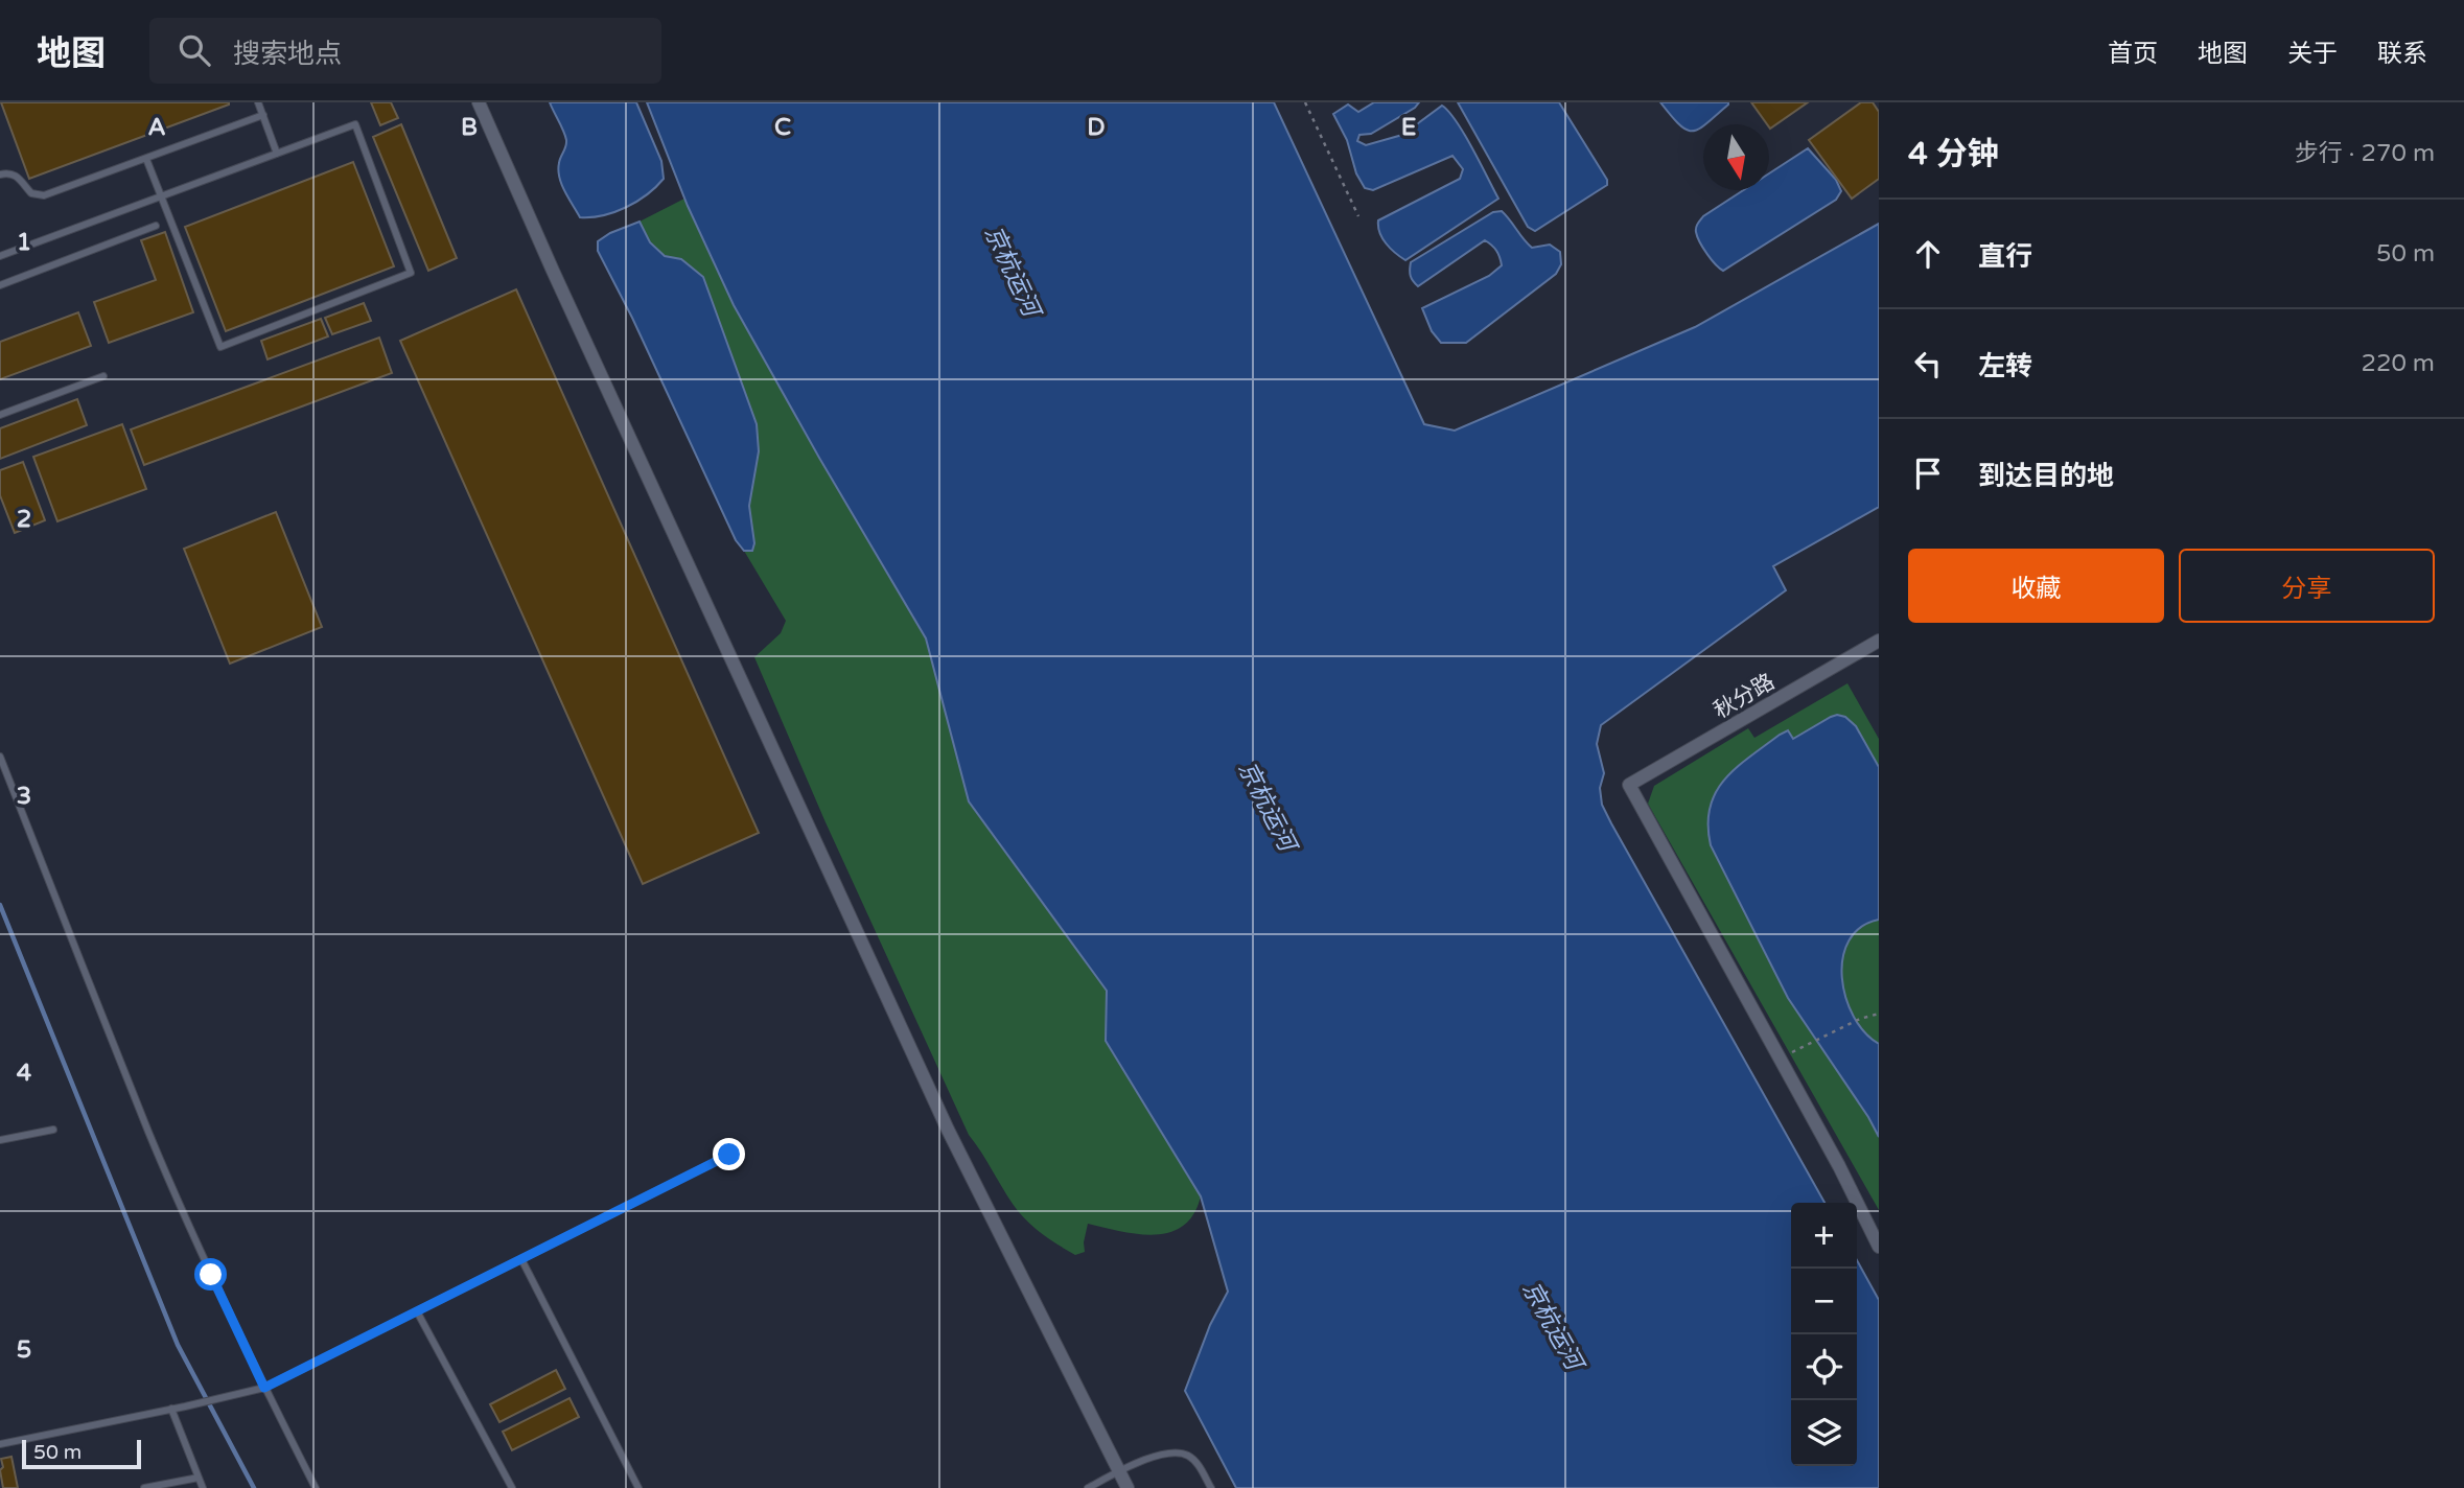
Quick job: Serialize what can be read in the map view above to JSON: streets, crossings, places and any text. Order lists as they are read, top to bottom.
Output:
{
  "streets": {
    "street": ["秋分路"]
  },
  "water": ["京杭运河"],
  "scale_bar": "50 m",
  "north": "bottom",
  "page": {
    "header": "地图",
    "search": "搜索地点",
    "nav": [
      "首页",
      "地图",
      "关于",
      "联系"
    ],
    "heading": ["4 分钟", "步行 · 270 m"],
    "list": [
      ["直行", "50 m"],
      ["左转", "220 m"],
      "到达目的地"
    ],
    "buttons": ["收藏", "分享"],
    "map_buttons": ["+", "−"],
    "scale": "50 m"
  },
  "grid": {
    "columns": [
      "A",
      "B",
      "C",
      "D",
      "E"
    ],
    "rows": [
      "1",
      "2",
      "3",
      "4",
      "5"
    ]
  }
}
